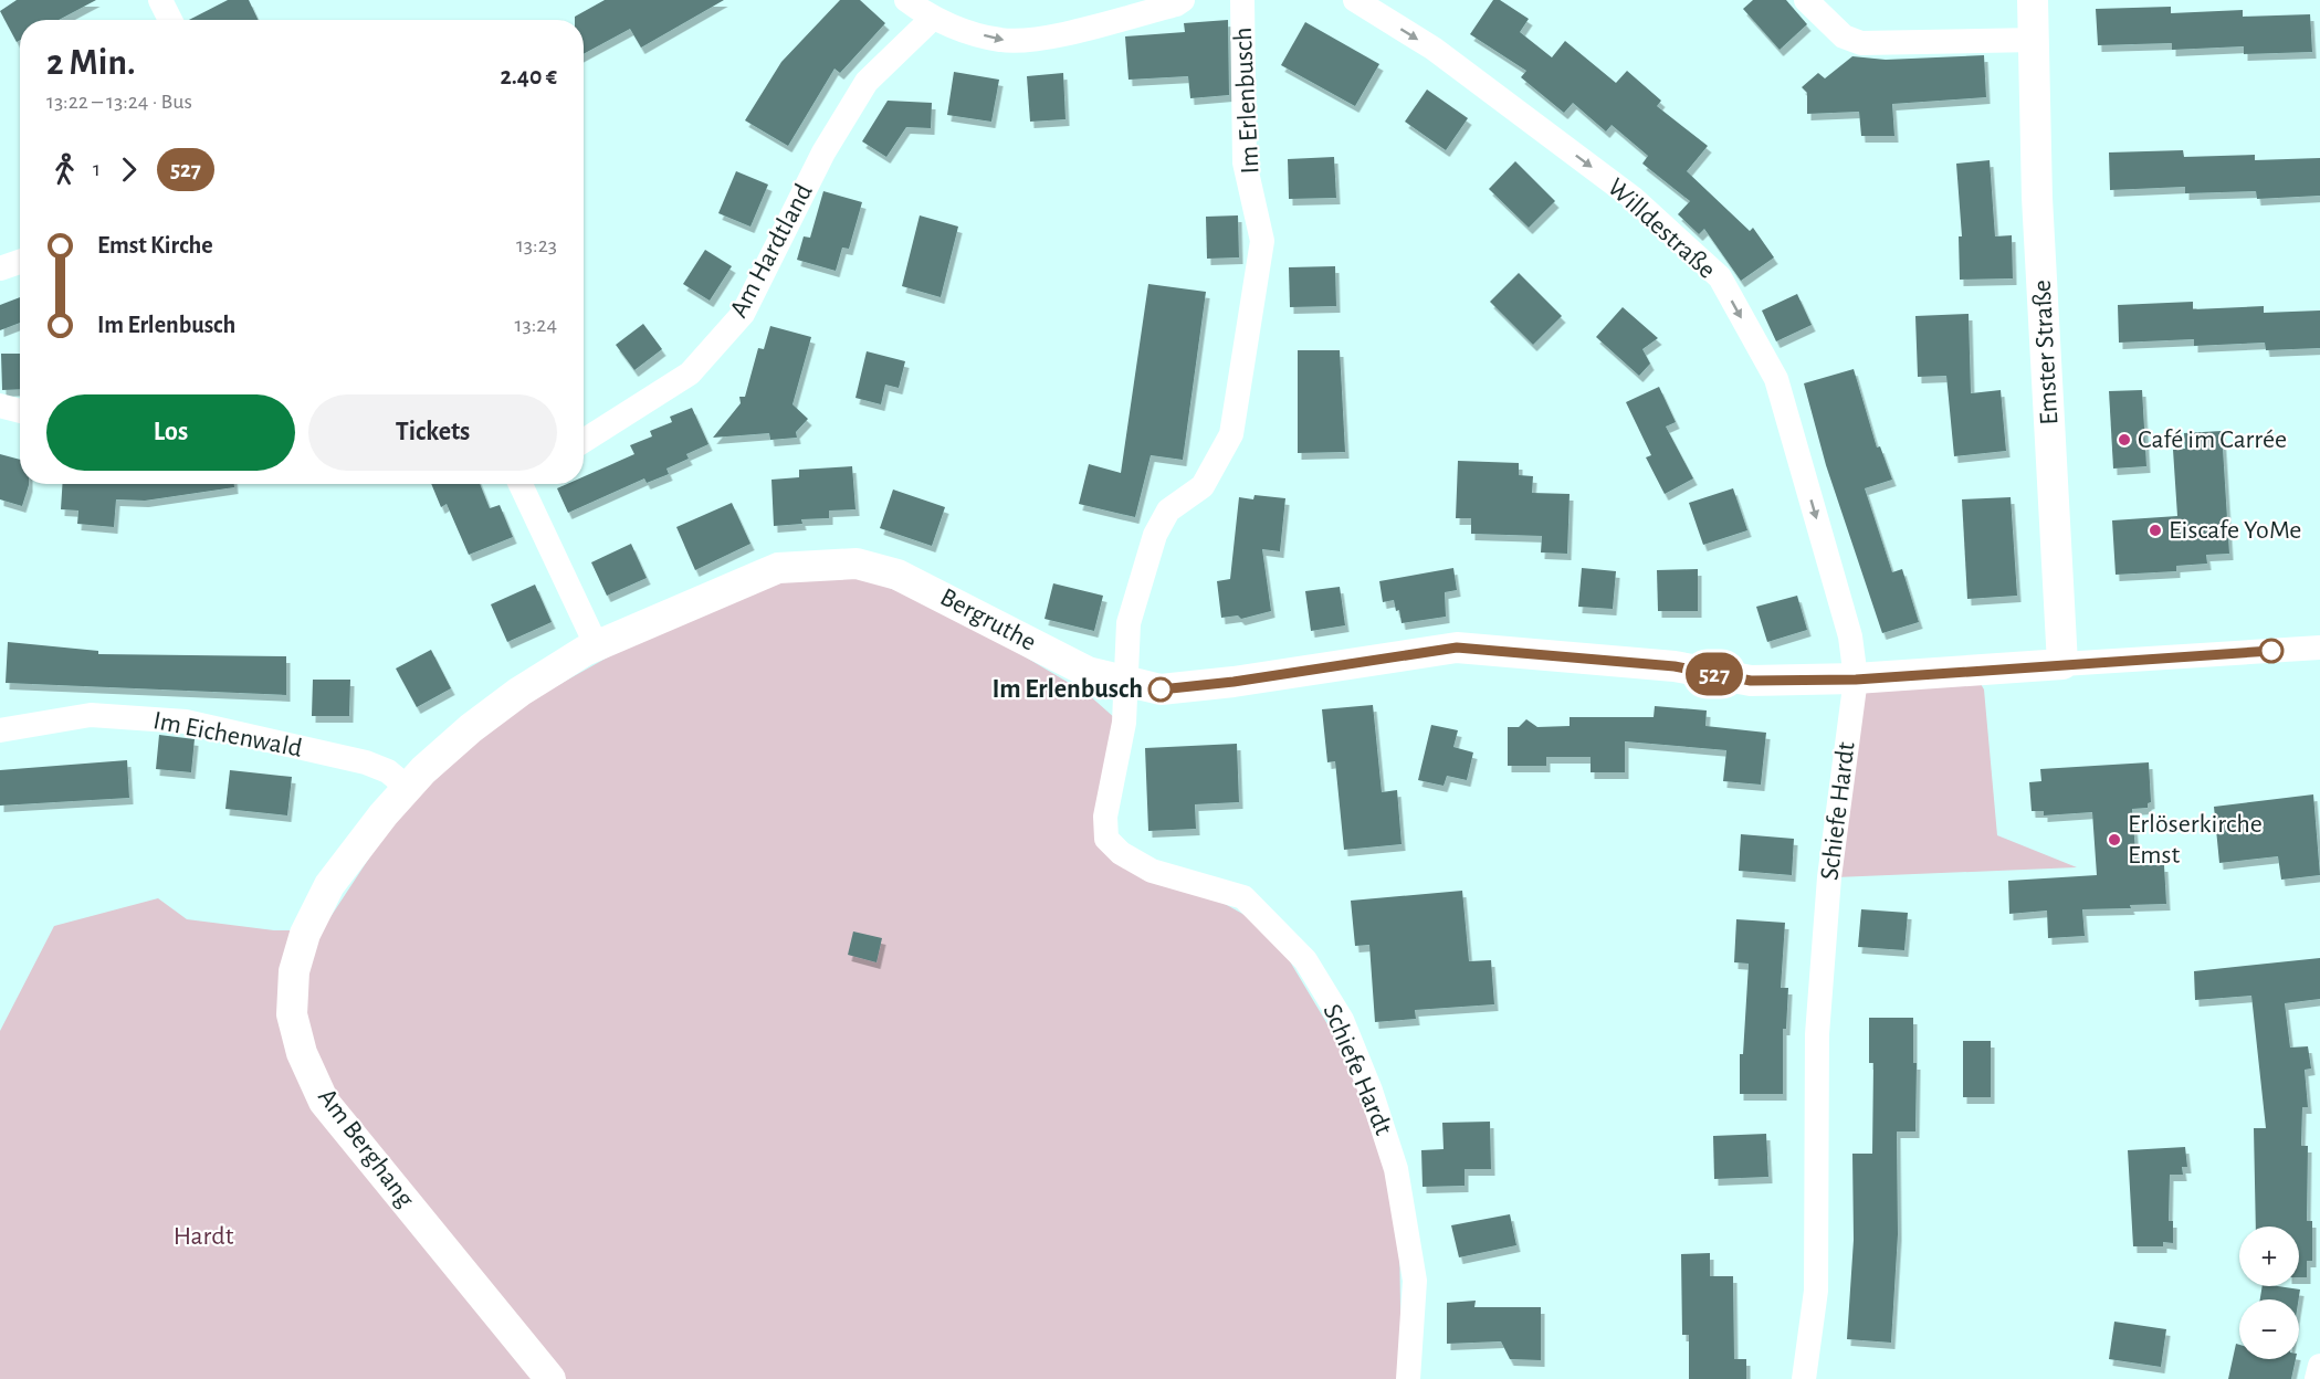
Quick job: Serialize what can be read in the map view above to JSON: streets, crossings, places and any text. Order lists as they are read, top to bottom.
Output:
{
  "streets": {
    "street": [
      "Im Erlenbusch",
      "Willdestraße",
      "Am Hardtland",
      "Emster Straße",
      "Bergruthe",
      "Im Eichenwald",
      "Schiefe Hardt",
      "Am Berghang"
    ]
  },
  "crossings": [
    ["Im Erlenbusch", "Bergruthe"],
    ["Im Erlenbusch", "Schiefe Hardt"],
    ["Willdestraße", "Bergruthe"],
    ["Willdestraße", "Schiefe Hardt"],
    ["Emster Straße", "Bergruthe"],
    ["Bergruthe", "Schiefe Hardt"],
    ["Bergruthe", "Am Berghang"],
    ["Im Eichenwald", "Am Berghang"]
  ],
  "one_way": ["Willdestraße"],
  "parks": ["Hardt"],
  "places": [
    "Café im Carrée",
    "Eiscafe YoMe",
    "Im Erlenbusch",
    "Erlöserkirche Emst"
  ],
  "lines": ["bus line 527"],
  "page": {
    "on_map": "527",
    "heading": ["2 Min.", "13:22 – 13:24 · Bus", "2.40 €"],
    "legs": ["1", "527"],
    "list": [
      {
        "name": "Emst Kirche",
        "value": "13:23"
      },
      {
        "name": "Im Erlenbusch",
        "value": "13:24"
      }
    ],
    "buttons": ["Los", "Tickets"],
    "map_buttons": ["+", "−"]
  }
}
